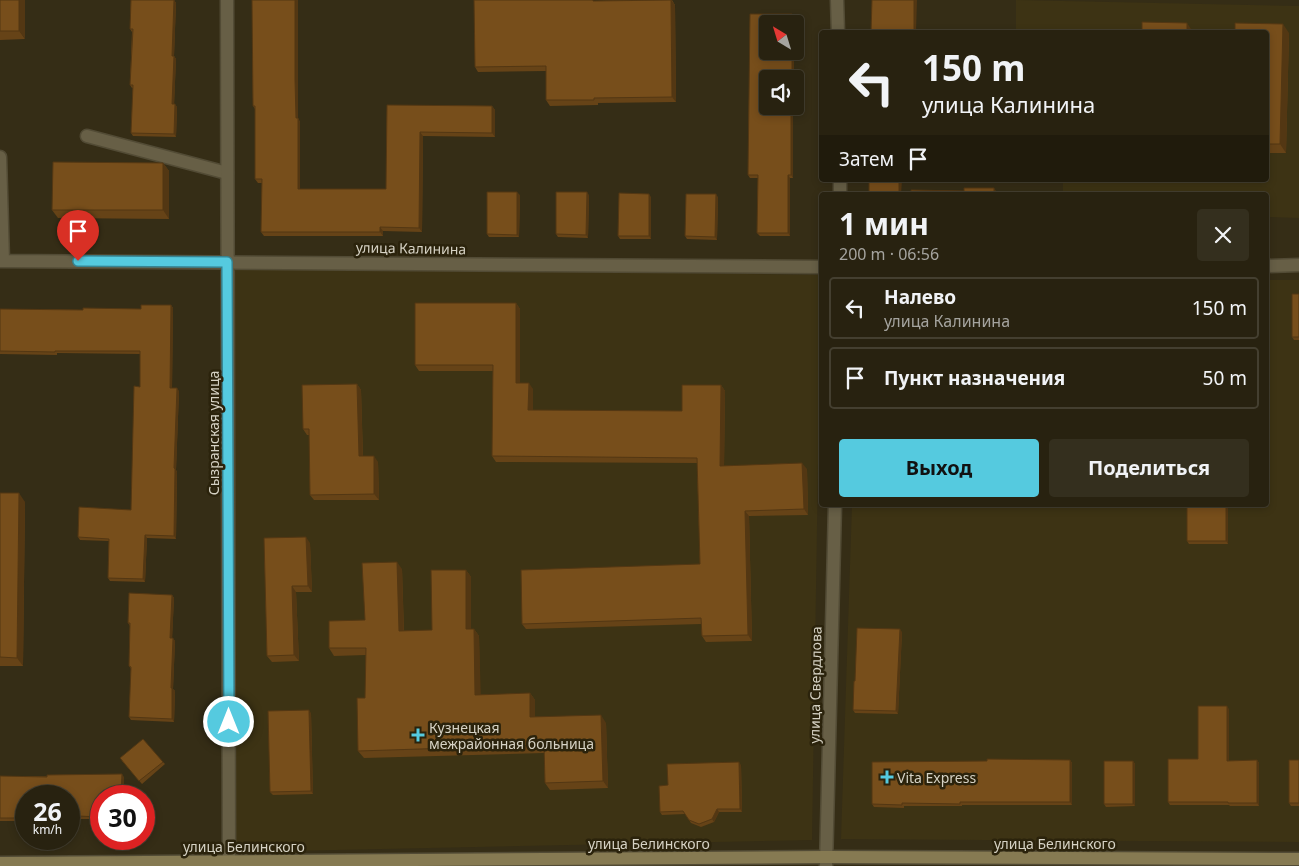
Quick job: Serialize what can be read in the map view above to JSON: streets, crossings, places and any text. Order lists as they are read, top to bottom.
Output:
{
  "streets": {
    "street": [
      "улица Калинина",
      "Сызранская улица",
      "улица Свердлова",
      "улица Белинского"
    ]
  },
  "crossings": [
    ["улица Калинина", "Сызранская улица"],
    ["Сызранская улица", "улица Белинского"],
    ["улица Свердлова", "улица Белинского"]
  ],
  "places": {
    "health": ["Кузнецкая межрайонная больница", "Vita Express"]
  },
  "north": "top left",
  "page": {
    "turn": ["150 m", "улица Калинина"],
    "then": "Затем",
    "heading": ["1 мин", "200 m · 06:56"],
    "list": [
      {
        "name": "Налево",
        "note": "улица Калинина",
        "value": "150 m"
      },
      {
        "name": "Пункт назначения",
        "value": "50 m"
      }
    ],
    "buttons": ["Выход", "Поделиться"],
    "speed": "26 km/h",
    "limit": "30"
  }
}
